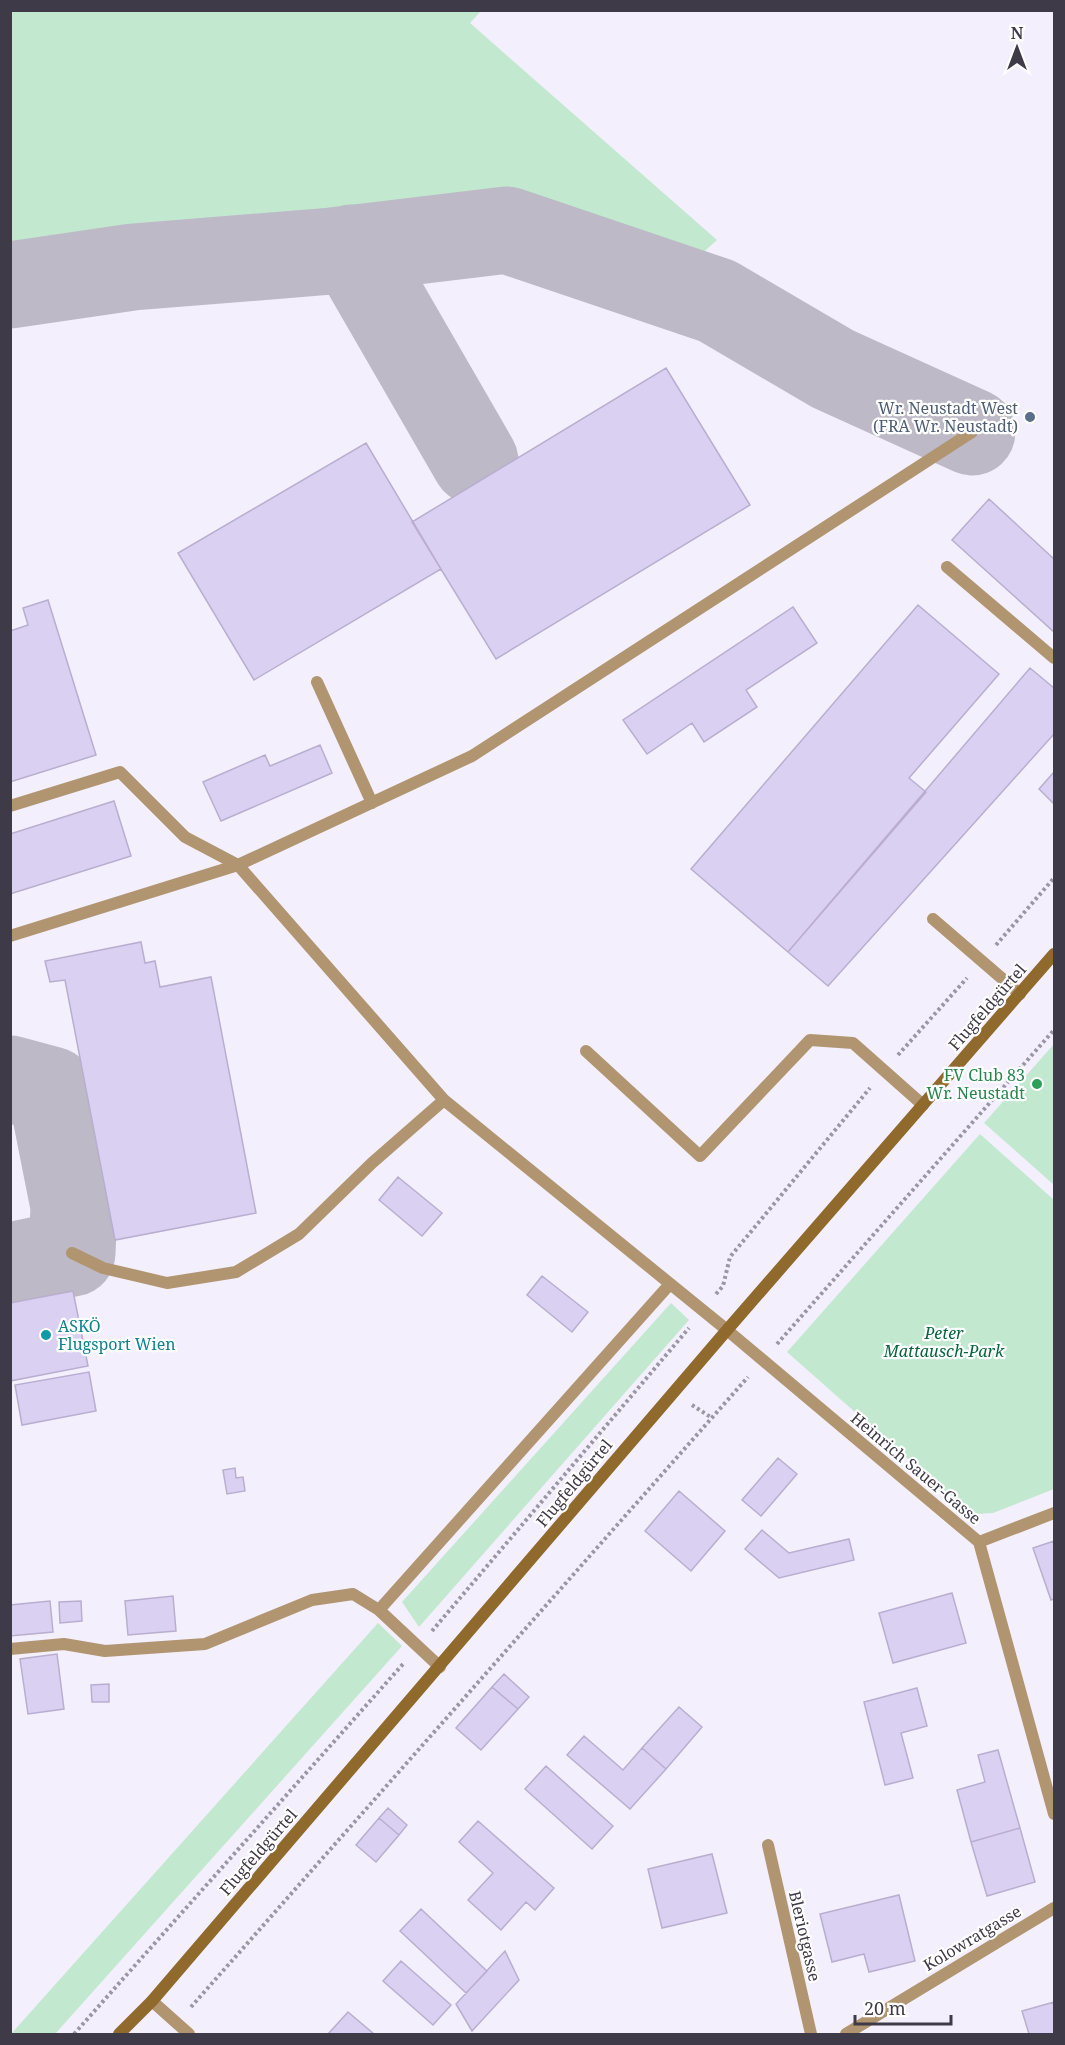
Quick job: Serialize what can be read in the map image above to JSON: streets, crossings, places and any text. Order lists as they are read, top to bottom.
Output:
{
  "streets": {
    "street": [
      "Flugfeldgürtel",
      "Heinrich Sauer-Gasse",
      "Bleriotgasse",
      "Kolowratgasse"
    ]
  },
  "crossings": [
    ["Flugfeldgürtel", "Heinrich Sauer-Gasse"]
  ],
  "parks": ["Peter Mattausch-Park"],
  "places": ["Wr. Neustadt West (FRA Wr. Neustadt)", "FV Club 83 Wr. Neustadt", "ASKÖ Flugsport Wien"],
  "scale_bar": "20 m",
  "north": "top"
}
